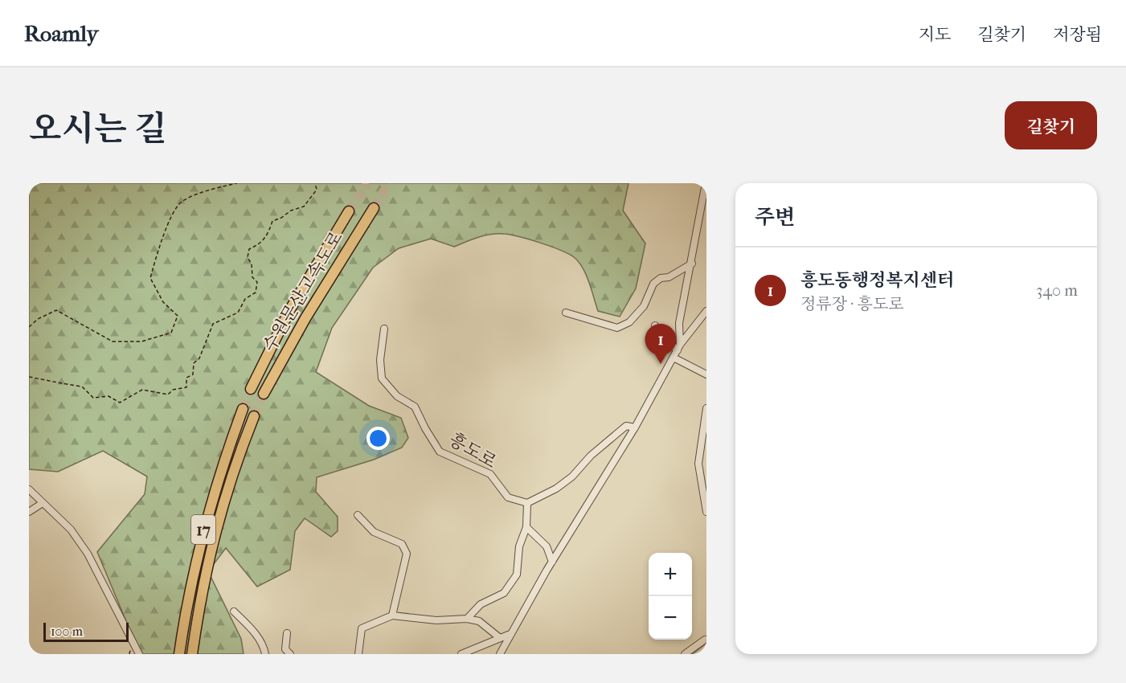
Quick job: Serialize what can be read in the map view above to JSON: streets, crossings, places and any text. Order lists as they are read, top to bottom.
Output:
{
  "streets": {
    "highway": ["수원문산고속도로", "17"],
    "street": ["흥도로"]
  },
  "scale_bar": "100 m",
  "page": {
    "header": "Roamly",
    "nav": ["지도", "길찾기", "저장됨"],
    "title": "오시는 길",
    "buttons": "길찾기",
    "heading": "주변",
    "list": [
      {
        "mark": "1",
        "name": "흥도동행정복지센터",
        "note": "정류장 · 흥도로",
        "value": "340 m"
      }
    ],
    "pins": "1",
    "map_buttons": ["+", "−"],
    "scale": "100 m"
  }
}
